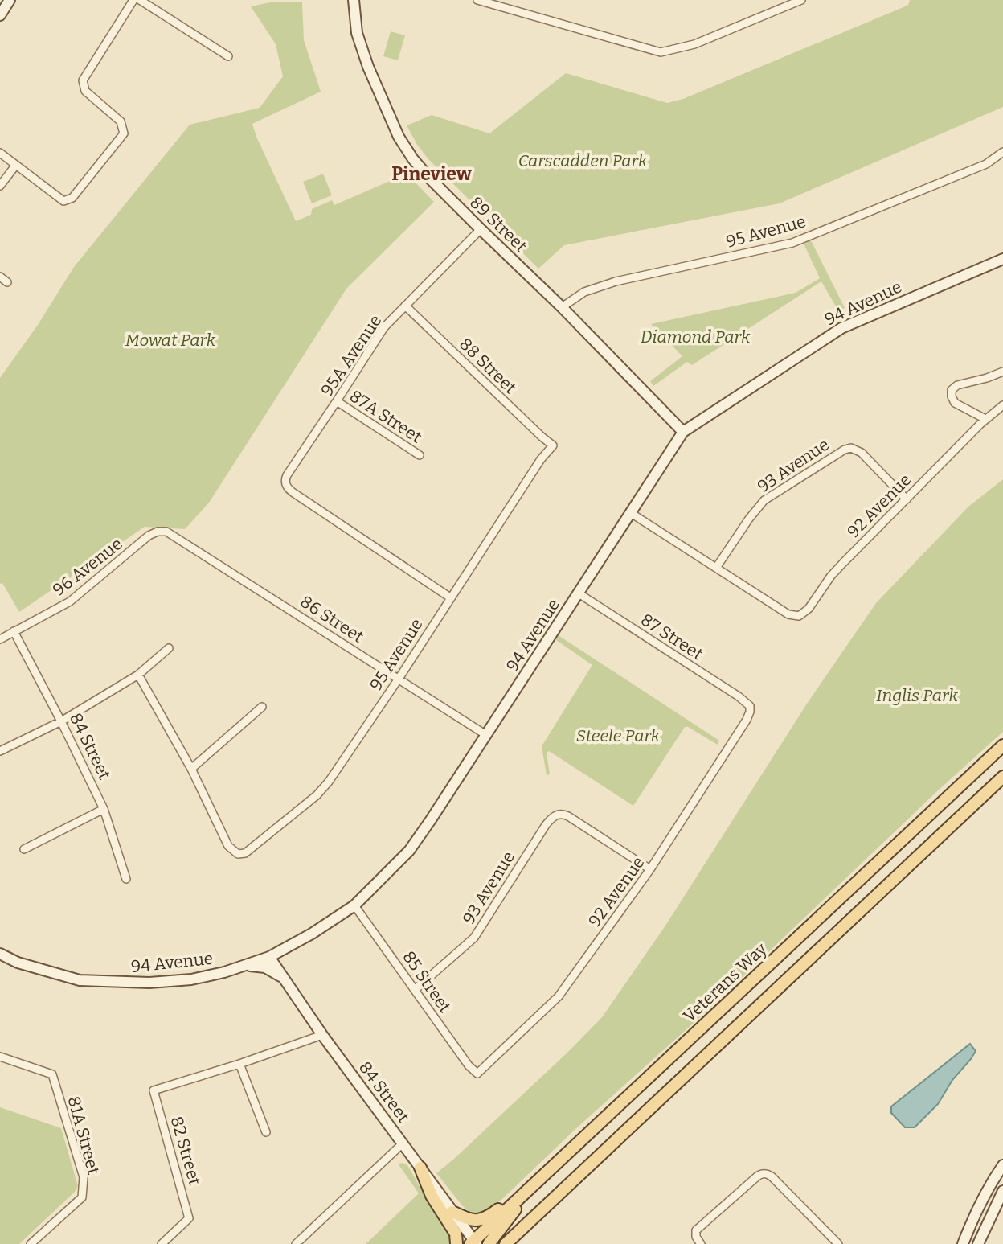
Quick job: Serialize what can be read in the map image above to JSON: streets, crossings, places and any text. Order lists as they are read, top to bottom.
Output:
{
  "streets": {
    "main road": ["Veterans Way"],
    "street": [
      "89 Street",
      "95 Avenue",
      "94 Avenue",
      "95A Avenue",
      "88 Street",
      "87A Street",
      "93 Avenue",
      "92 Avenue",
      "96 Avenue",
      "86 Street",
      "87 Street",
      "84 Street",
      "85 Street",
      "81A Street",
      "82 Street"
    ]
  },
  "crossings": [
    ["89 Street", "95 Avenue"],
    ["89 Street", "94 Avenue"],
    ["89 Street", "95A Avenue"],
    ["95 Avenue", "95A Avenue"],
    ["95 Avenue", "88 Street"],
    ["95 Avenue", "86 Street"],
    ["94 Avenue", "86 Street"],
    ["94 Avenue", "87 Street"],
    ["94 Avenue", "84 Street"],
    ["94 Avenue", "85 Street"],
    ["95A Avenue", "88 Street"],
    ["95A Avenue", "87A Street"],
    ["93 Avenue", "92 Avenue"],
    ["93 Avenue", "85 Street"],
    ["92 Avenue", "87 Street"],
    ["92 Avenue", "85 Street"],
    ["96 Avenue", "86 Street"],
    ["96 Avenue", "84 Street"],
    ["84 Street", "Veterans Way"]
  ],
  "districts": ["Pineview"],
  "parks": [
    "Carscadden Park",
    "Diamond Park",
    "Mowat Park",
    "Inglis Park",
    "Steele Park"
  ]
}
